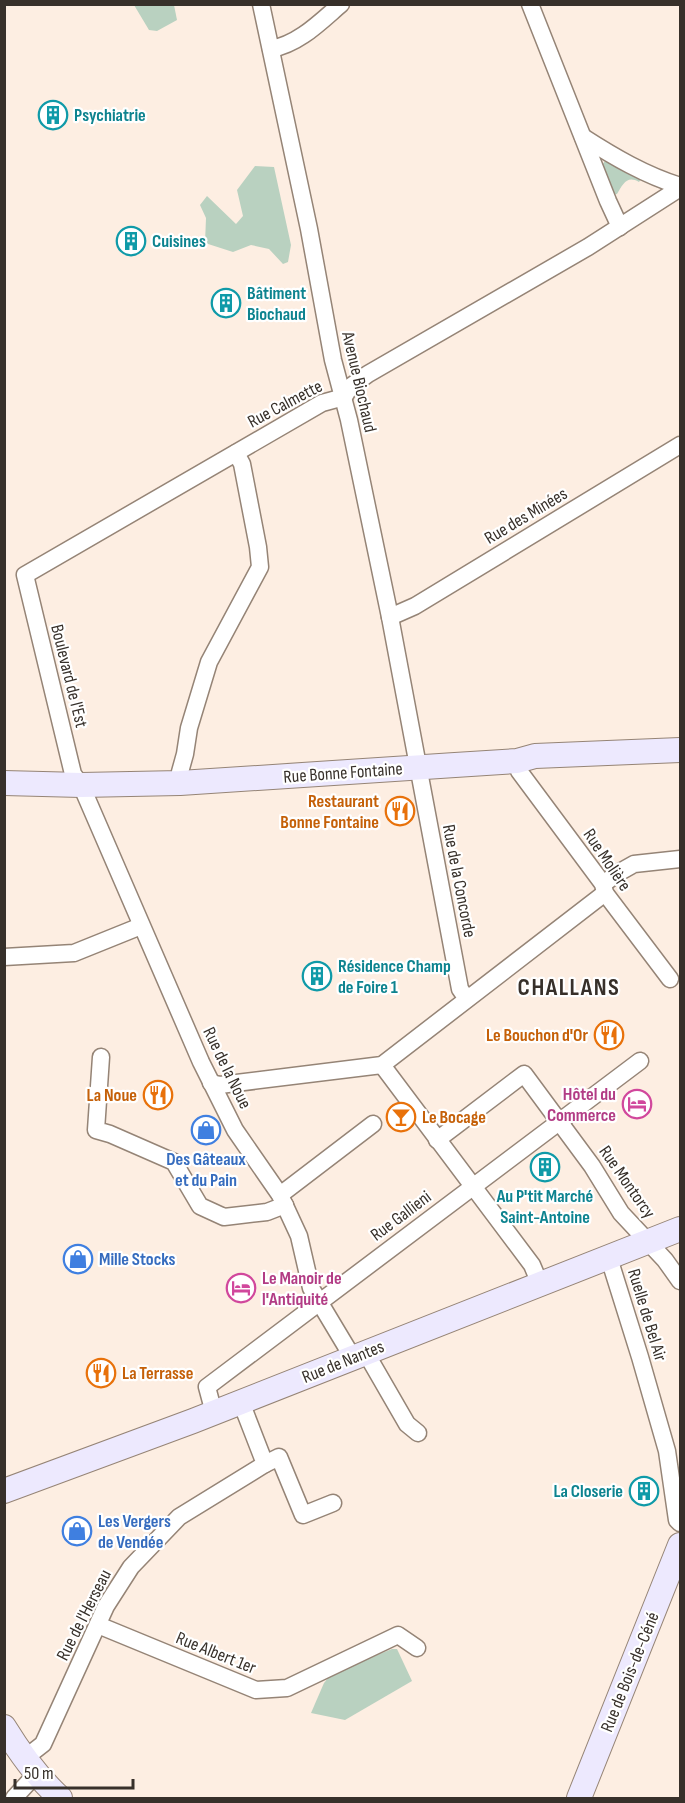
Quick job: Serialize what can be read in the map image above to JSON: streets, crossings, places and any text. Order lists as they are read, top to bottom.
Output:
{
  "streets": {
    "street": [
      "Avenue Biochaud",
      "Rue Calmette",
      "Rue des Minées",
      "Boulevard de l'Est",
      "Rue Bonne Fontaine",
      "Rue Molière",
      "Rue de la Concorde",
      "Rue de la Noue",
      "Rue Montorcy",
      "Rue Gallieni",
      "Ruelle de Bel Air",
      "Rue de Nantes",
      "Rue de l'Herseau",
      "Rue Albert 1er",
      "Rue de Bois-de-Céné"
    ]
  },
  "crossings": [
    ["Avenue Biochaud", "Rue Calmette"],
    ["Avenue Biochaud", "Rue des Minées"],
    ["Avenue Biochaud", "Rue Bonne Fontaine"],
    ["Avenue Biochaud", "Rue de la Concorde"],
    ["Rue Calmette", "Boulevard de l'Est"],
    ["Boulevard de l'Est", "Rue Bonne Fontaine"],
    ["Boulevard de l'Est", "Rue de la Noue"],
    ["Rue Bonne Fontaine", "Rue Molière"],
    ["Rue Bonne Fontaine", "Rue de la Concorde"],
    ["Rue Bonne Fontaine", "Rue de la Noue"],
    ["Rue de la Noue", "Rue Gallieni"],
    ["Rue de la Noue", "Rue de Nantes"],
    ["Rue Montorcy", "Rue Gallieni"],
    ["Rue Montorcy", "Rue de Nantes"],
    ["Rue Gallieni", "Rue de Nantes"],
    ["Ruelle de Bel Air", "Rue de Nantes"],
    ["Rue de l'Herseau", "Rue Albert 1er"]
  ],
  "districts": ["CHALLANS"],
  "places": {
    "building": [
      "Psychiatrie",
      "Cuisines",
      "Bâtiment Biochaud",
      "Résidence Champ de Foire 1",
      "Au P'tit Marché Saint-Antoine",
      "La Closerie"
    ],
    "restaurant": [
      "Restaurant Bonne Fontaine",
      "Le Bouchon d'Or",
      "La Noue",
      "La Terrasse"
    ],
    "hotel": ["Hôtel du Commerce", "Le Manoir de l'Antiquité"],
    "bar": ["Le Bocage"],
    "shop": ["Des Gâteaux et du Pain", "Mille Stocks", "Les Vergers de Vendée"]
  },
  "scale_bar": "50 m"
}
